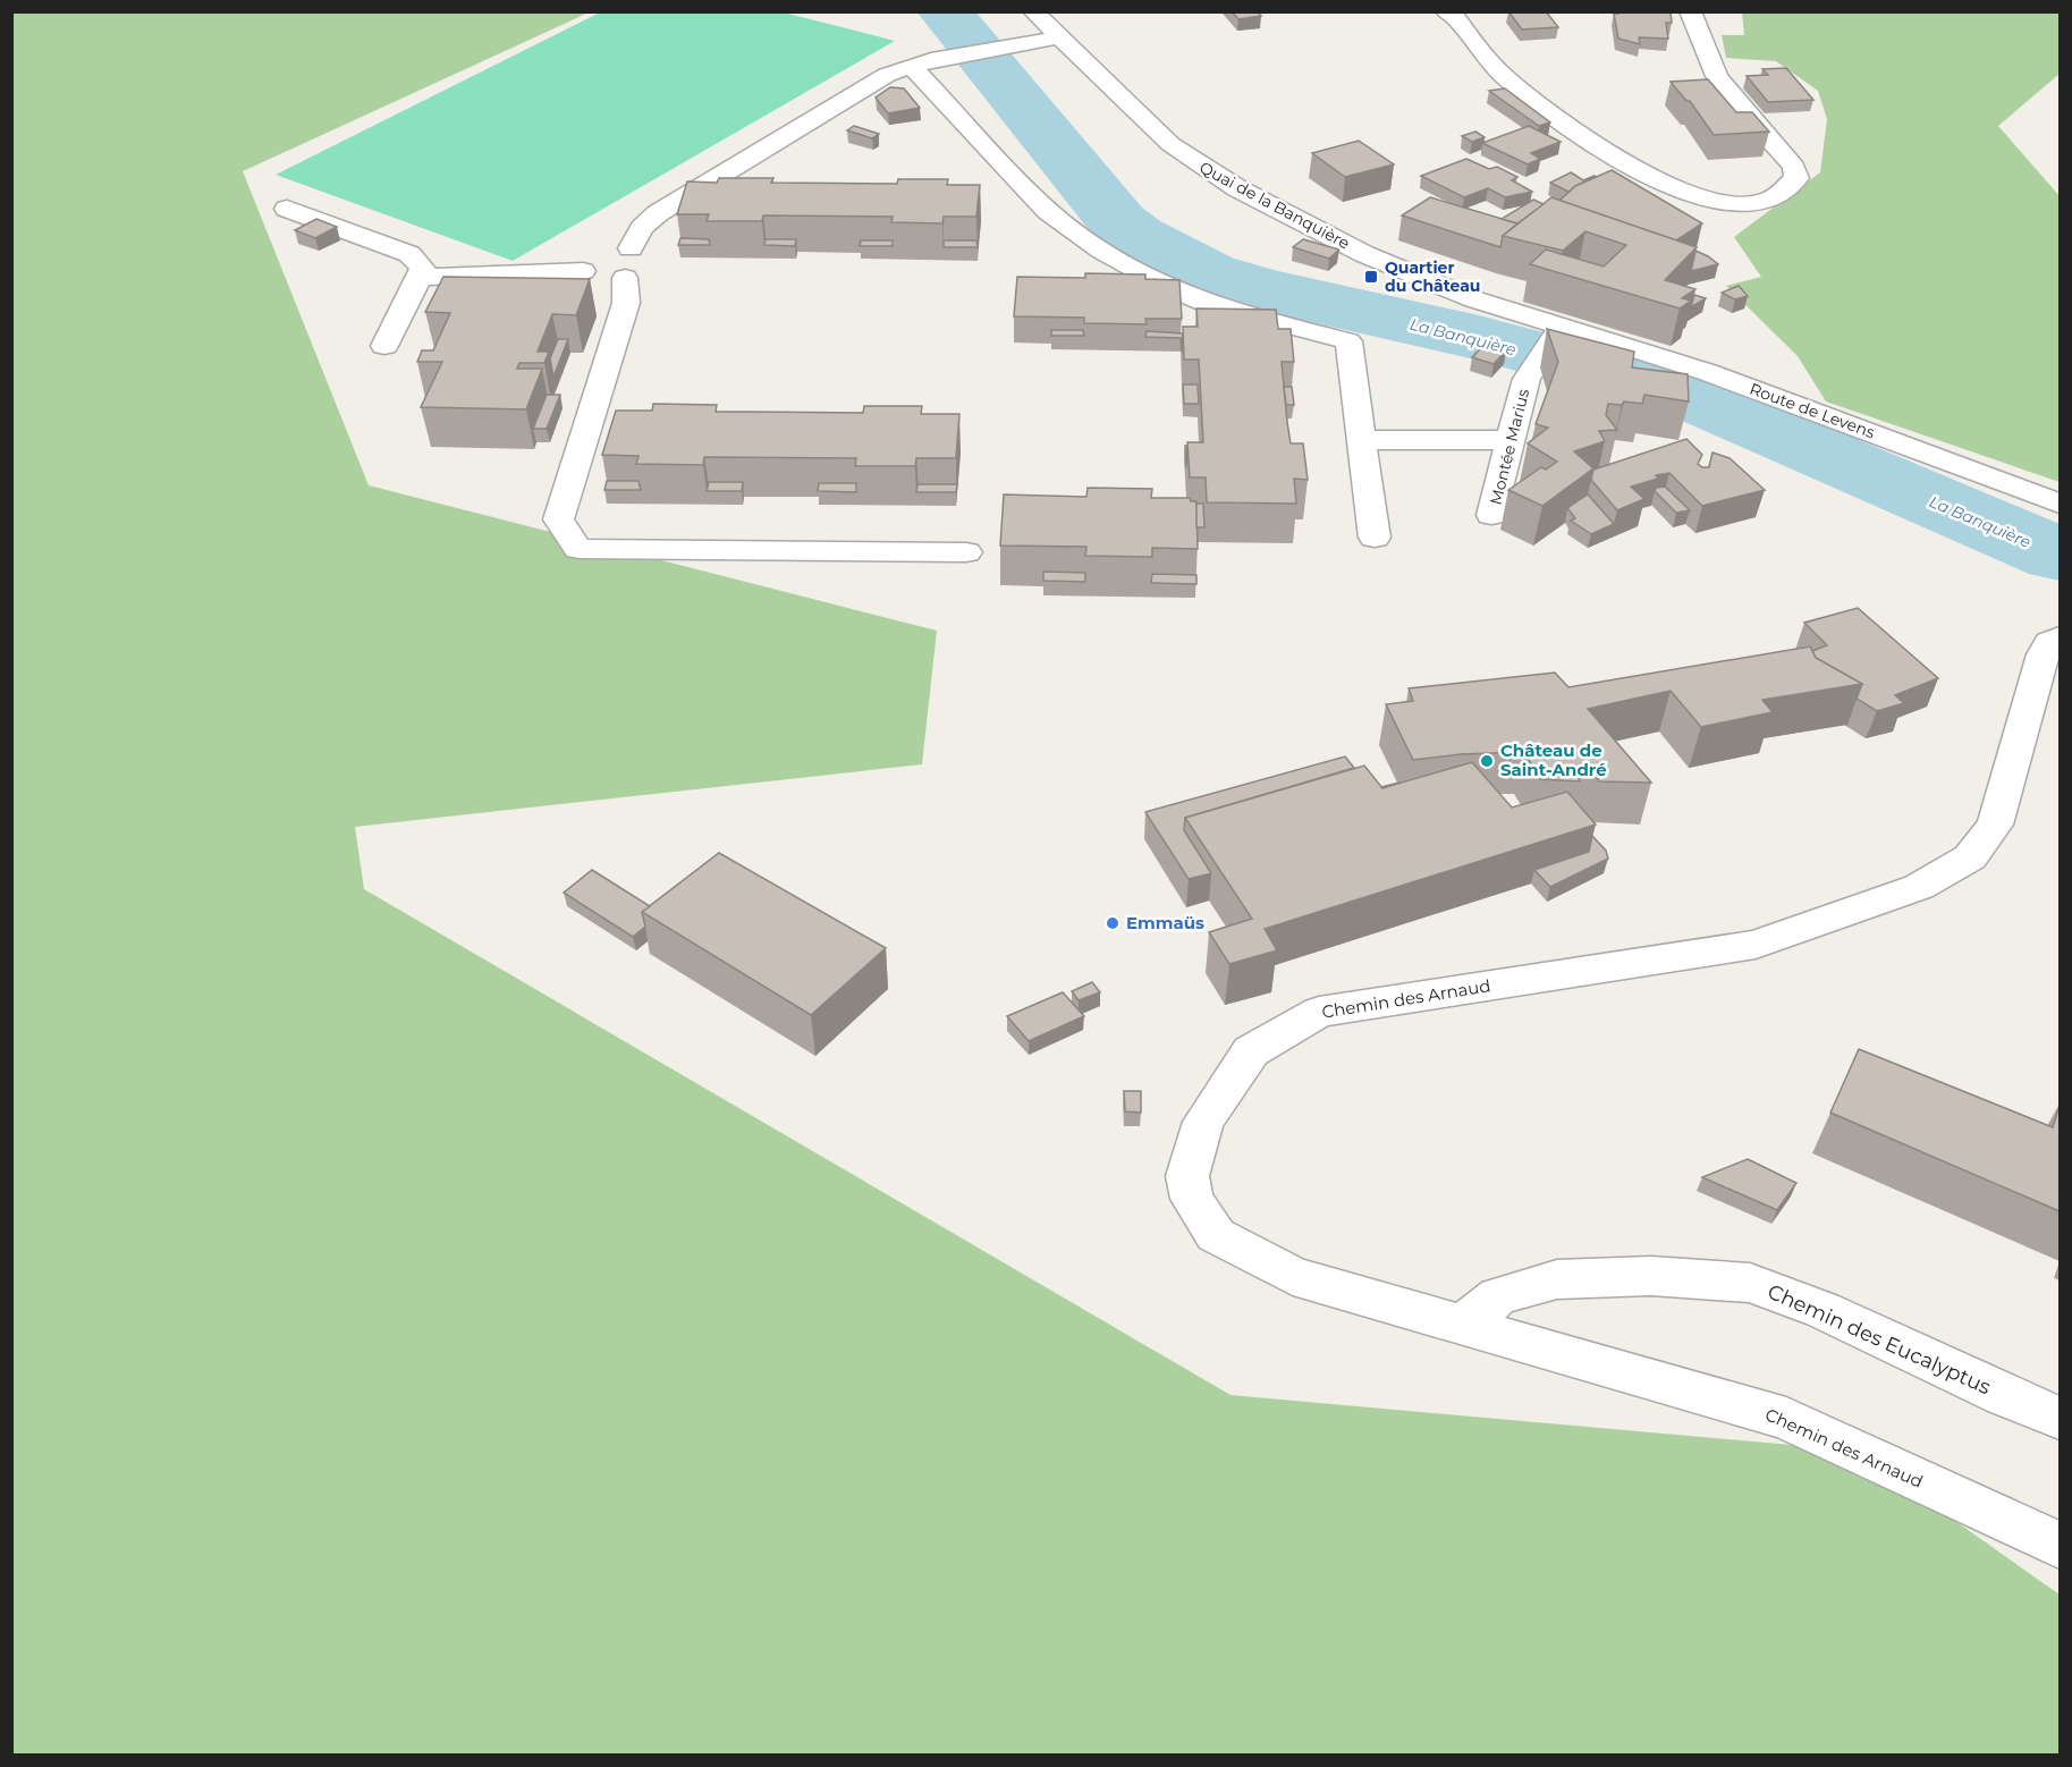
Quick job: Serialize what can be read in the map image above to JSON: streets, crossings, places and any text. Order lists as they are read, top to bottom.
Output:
{
  "streets": {
    "street": [
      "Quai de la Banquière",
      "Route de Levens",
      "Montée Marius",
      "Chemin des Arnaud",
      "Chemin des Eucalyptus"
    ]
  },
  "crossings": [
    ["Quai de la Banquière", "Route de Levens"],
    ["Quai de la Banquière", "Montée Marius"],
    ["Route de Levens", "Montée Marius"],
    ["Chemin des Arnaud", "Chemin des Eucalyptus"]
  ],
  "water": ["La Banquière"],
  "places": {
    "transit": ["Quartier du Château"],
    "other": ["Château de Saint-André", "Emmaüs"]
  }
}
